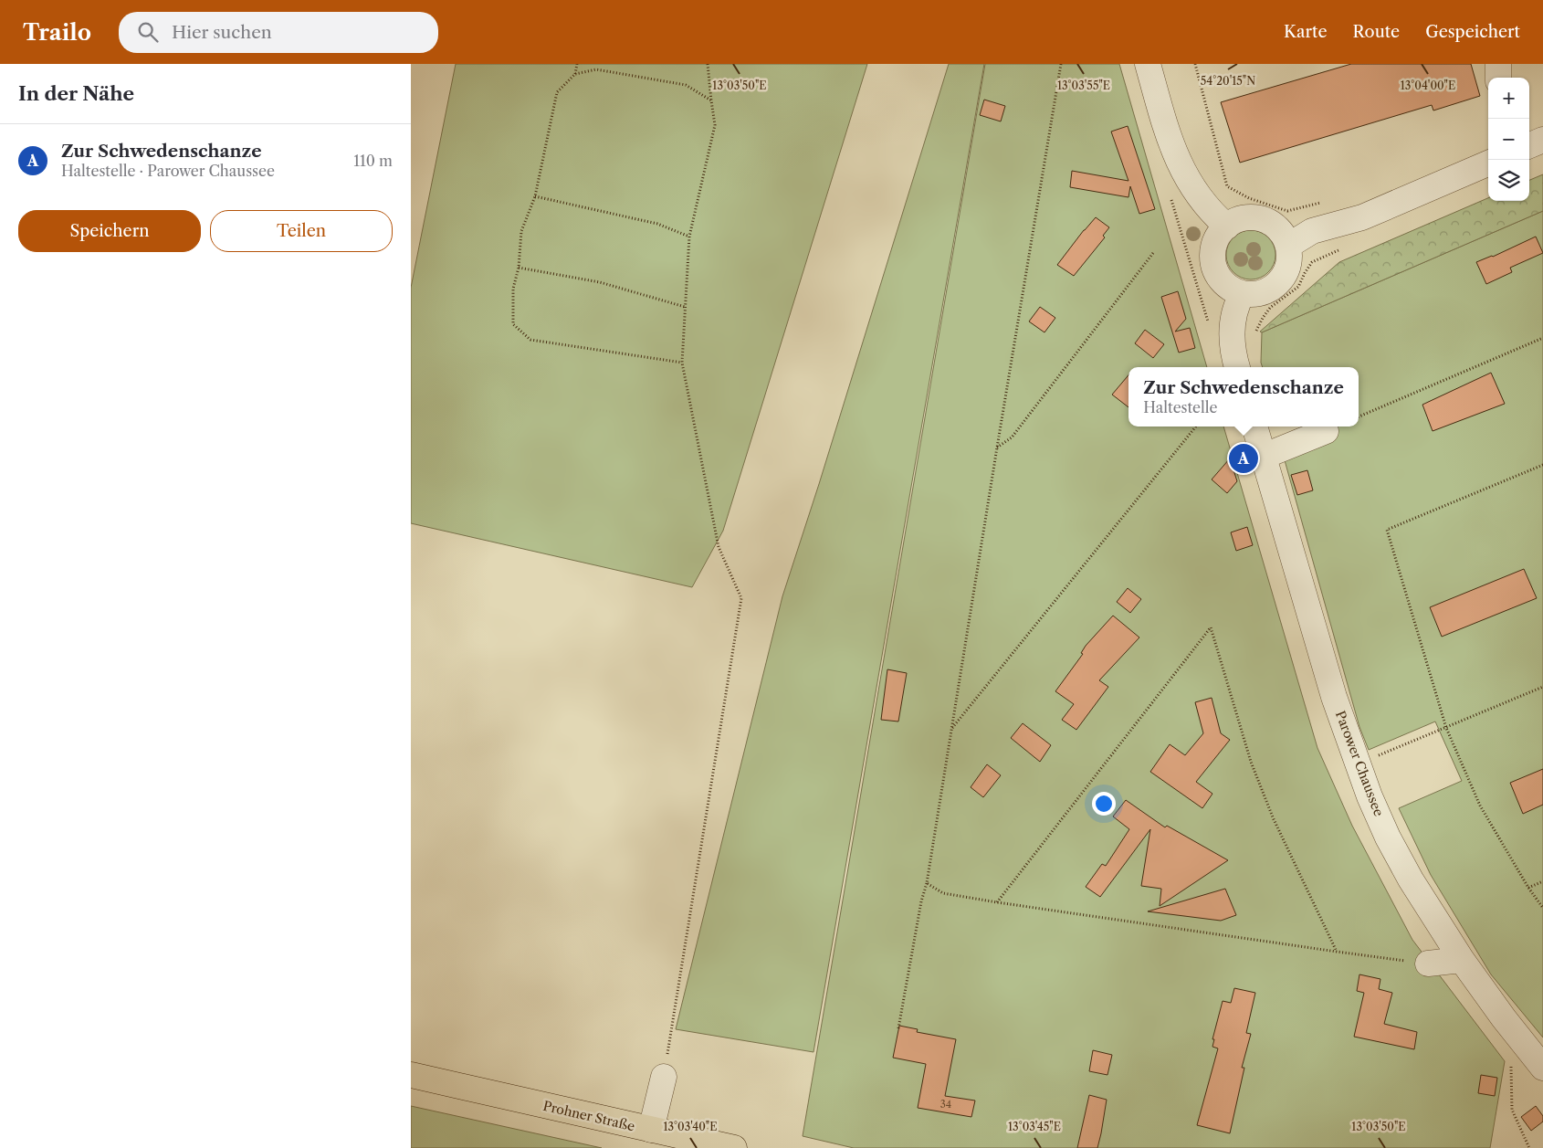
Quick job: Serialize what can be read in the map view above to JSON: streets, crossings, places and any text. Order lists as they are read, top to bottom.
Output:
{
  "streets": {
    "main road": ["Prohner Straße"],
    "street": ["Parower Chaussee"]
  },
  "house_numbers": ["34"],
  "page": {
    "header": "Trailo",
    "search": "Hier suchen",
    "nav": ["Karte", "Route", "Gespeichert"],
    "heading": "In der Nähe",
    "map_buttons": ["+", "−"],
    "list": [
      {
        "mark": "A",
        "name": "Zur Schwedenschanze",
        "note": "Haltestelle · Parower Chaussee",
        "value": "110 m"
      }
    ],
    "buttons": ["Speichern", "Teilen"],
    "popup": ["Zur Schwedenschanze", "Haltestelle"],
    "pins": "A"
  },
  "coordinates": [
    "54°20'15\"N",
    "13°03'50\"E",
    "13°03'55\"E",
    "13°04'00\"E",
    "13°03'40\"E",
    "13°03'45\"E"
  ]
}
